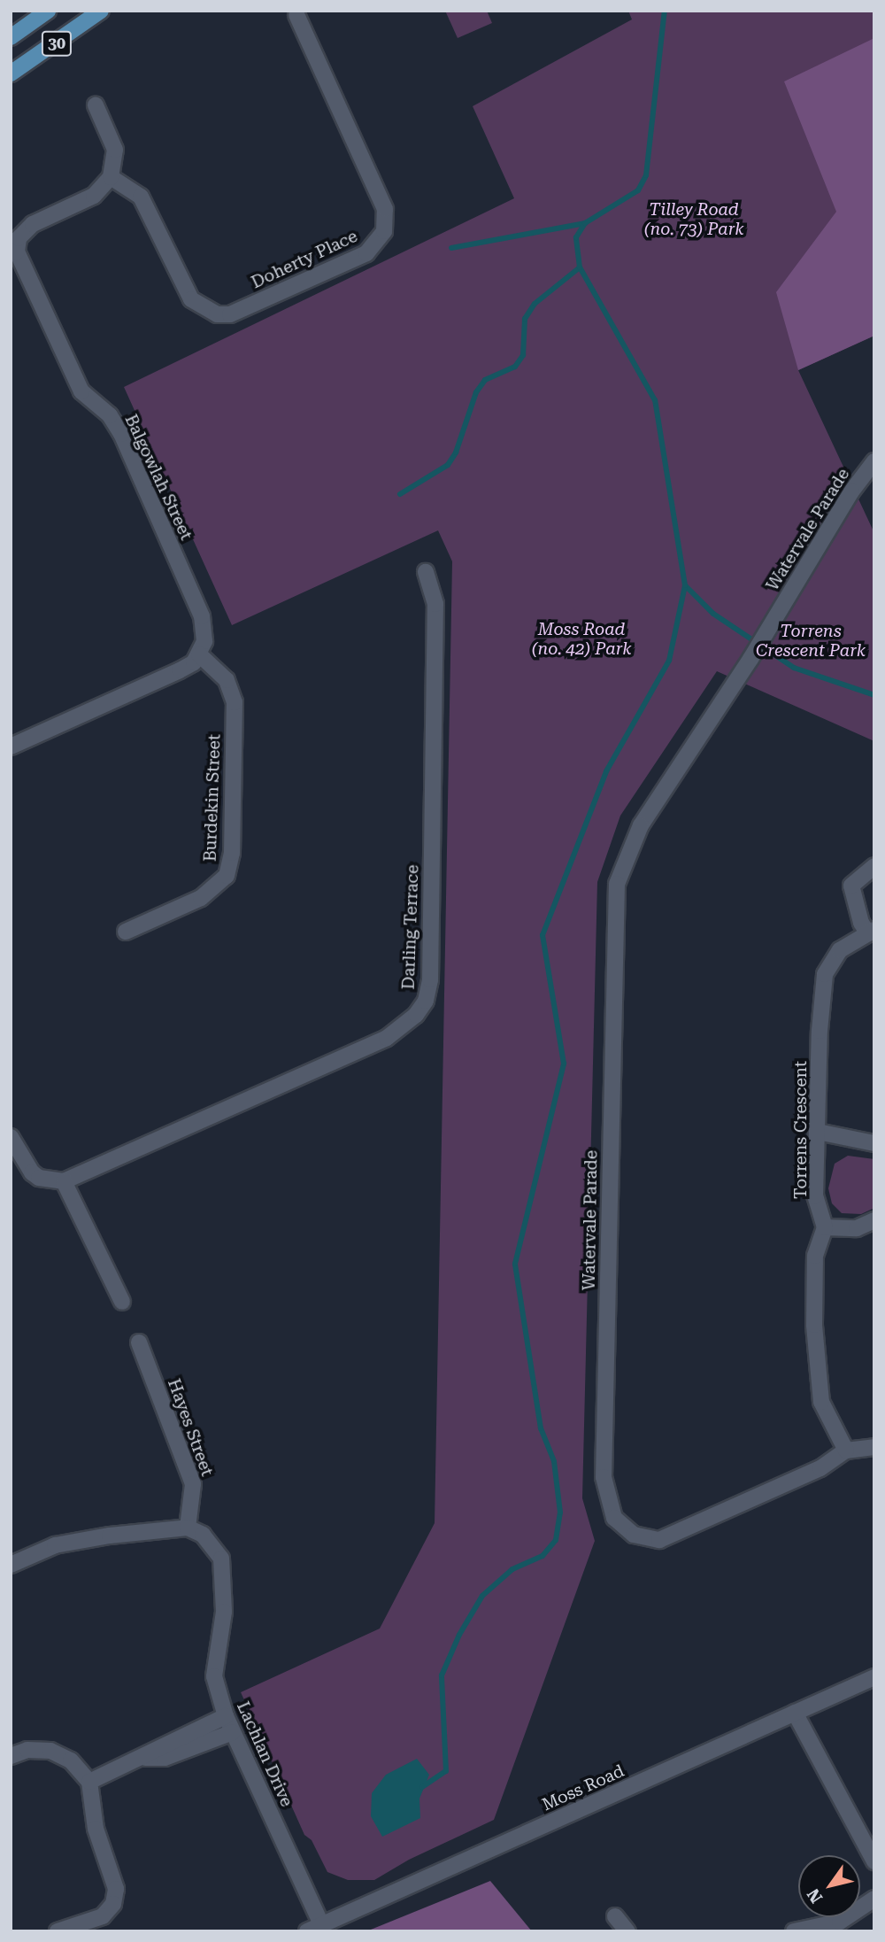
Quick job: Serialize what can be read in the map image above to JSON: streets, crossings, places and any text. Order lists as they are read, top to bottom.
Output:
{
  "streets": {
    "main road": ["30"],
    "street": [
      "Doherty Place",
      "Balgowlah Street",
      "Watervale Parade",
      "Burdekin Street",
      "Darling Terrace",
      "Torrens Crescent",
      "Hayes Street",
      "Lachlan Drive",
      "Moss Road"
    ]
  },
  "crossings": [
    ["Doherty Place", "Balgowlah Street"],
    ["Balgowlah Street", "Burdekin Street"],
    ["Hayes Street", "Lachlan Drive"],
    ["Lachlan Drive", "Moss Road"]
  ],
  "parks": ["Tilley Road (no. 73) Park", "Moss Road (no. 42) Park", "Torrens Crescent Park"],
  "north": "bottom left"
}
